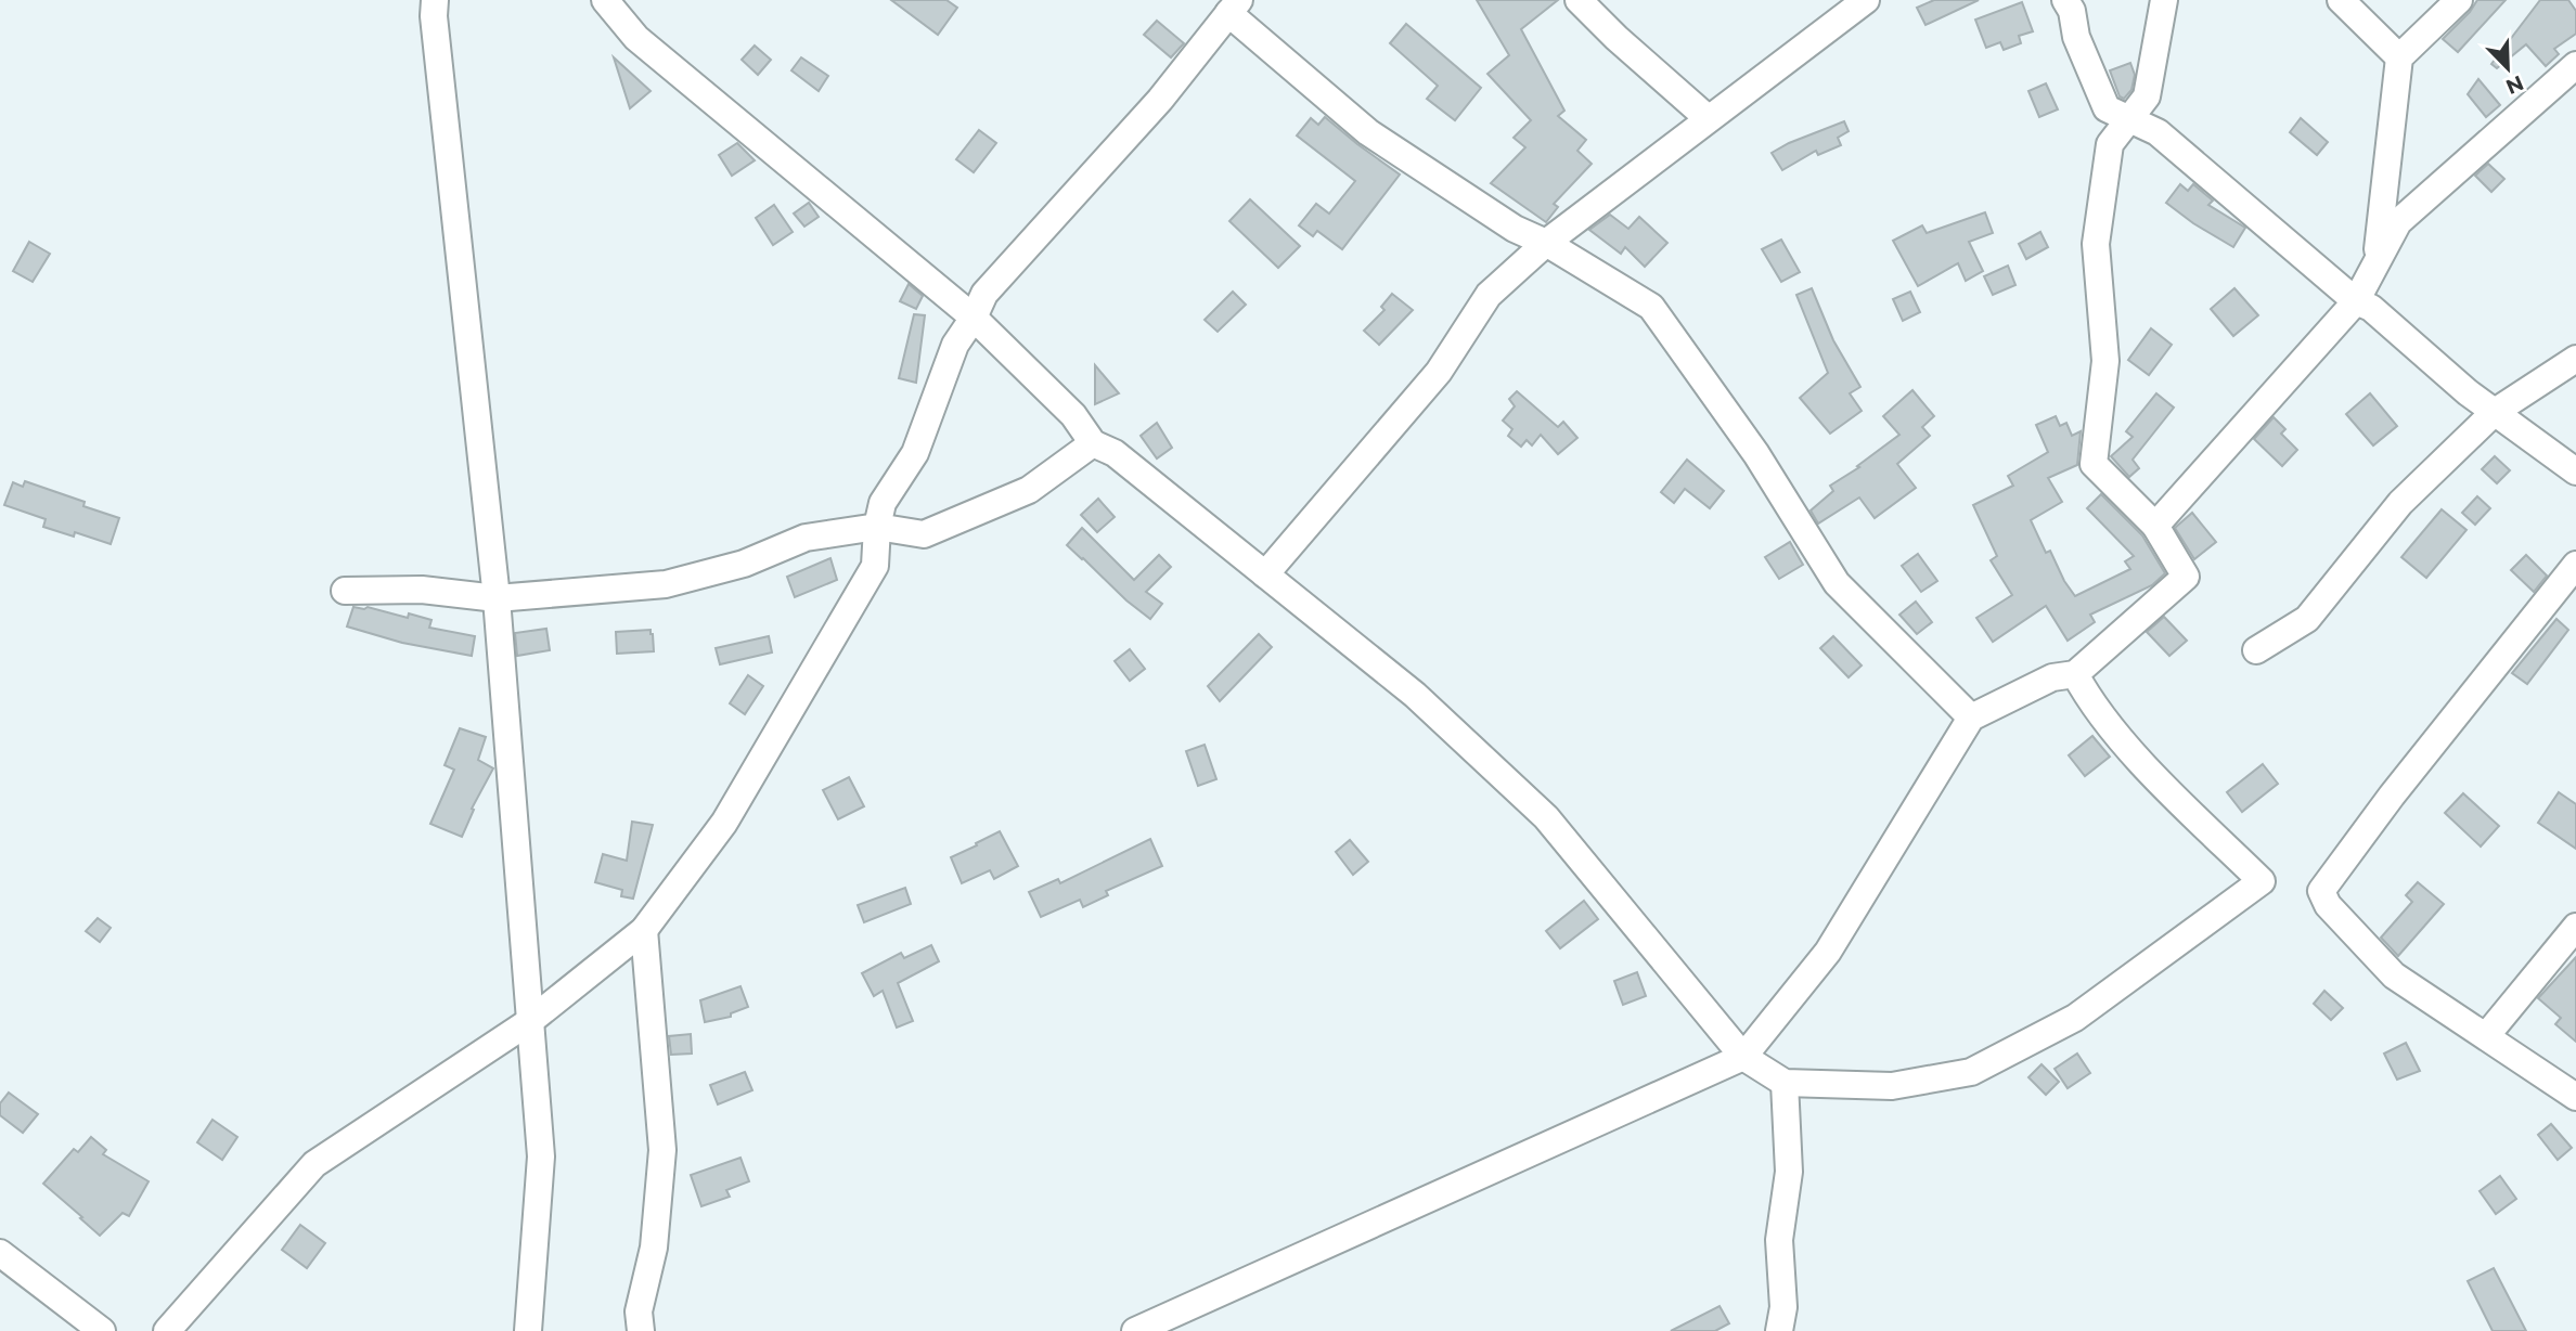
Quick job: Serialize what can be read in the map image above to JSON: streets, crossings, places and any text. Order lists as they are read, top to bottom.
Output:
{
  "north": "bottom right"
}
